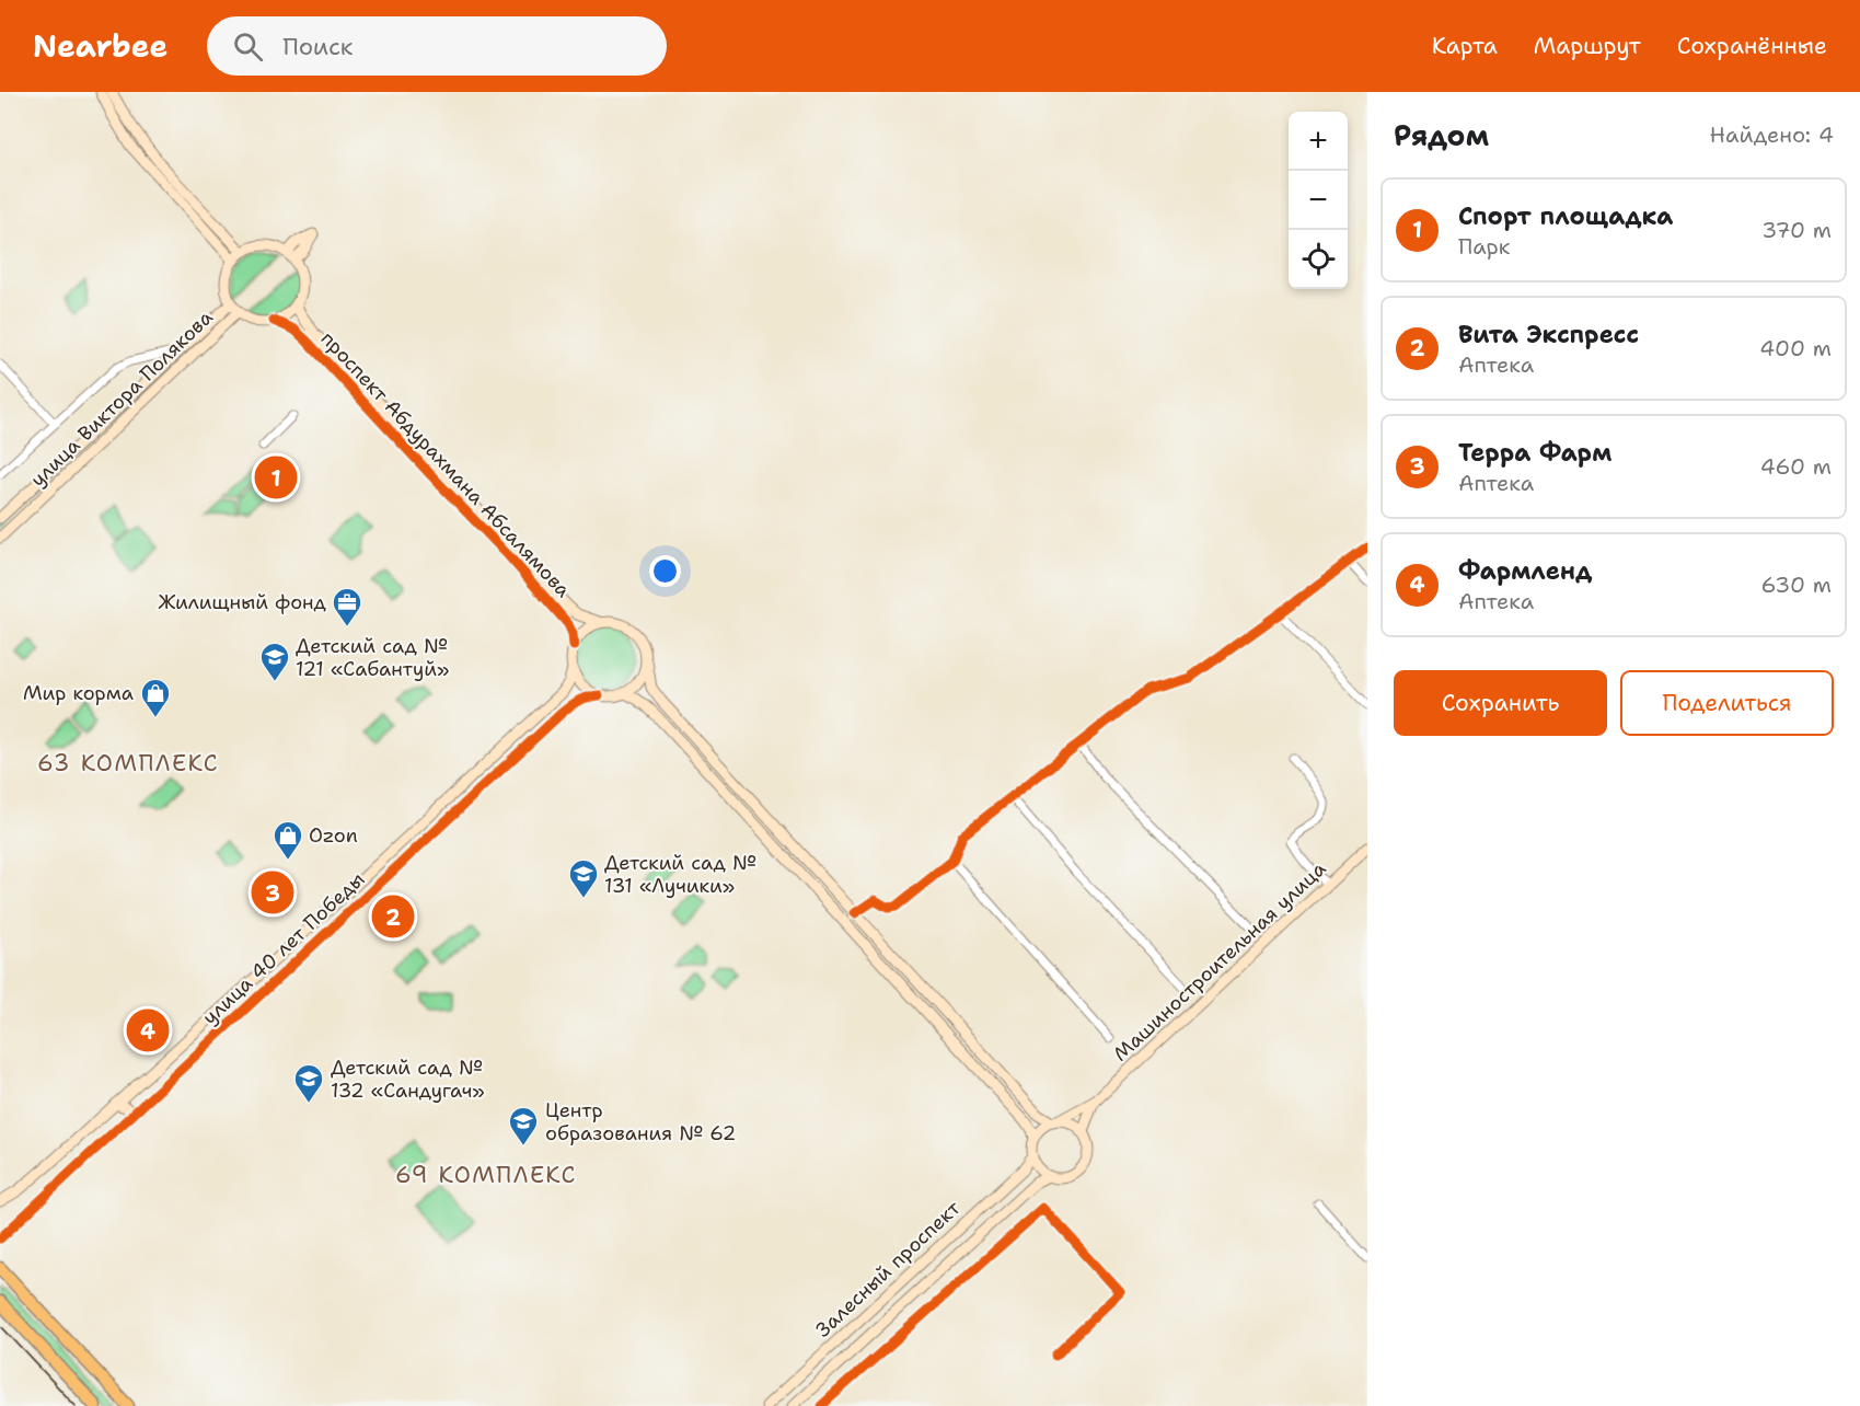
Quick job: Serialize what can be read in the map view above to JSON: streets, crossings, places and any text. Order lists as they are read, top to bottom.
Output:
{
  "streets": {
    "street": [
      "улица Виктора Полякова",
      "проспект Абдурахмана Абсалямова",
      "улица 40 лет Победы",
      "Машиностроительная улица",
      "Залесный проспект"
    ]
  },
  "crossings": [
    ["улица Виктора Полякова", "проспект Абдурахмана Абсалямова"],
    ["проспект Абдурахмана Абсалямова", "улица 40 лет Победы"],
    ["Машиностроительная улица", "Залесный проспект"]
  ],
  "districts": ["63 КОМПЛЕКС", "69 КОМПЛЕКС"],
  "places": {
    "office": ["Жилищный фонд"],
    "school or university": [
      "Детский сад № 121 «Сабантуй»",
      "Детский сад № 131 «Лучики»",
      "Детский сад № 132 «Сандугач»",
      "Центр образования № 62"
    ],
    "shop": ["Мир корма", "Ozon"]
  },
  "page": {
    "header": "Nearbee",
    "search": "Поиск",
    "nav": ["Карта", "Маршрут", "Сохранённые"],
    "heading": ["Рядом", "Найдено: 4"],
    "map_buttons": ["+", "−"],
    "list": [
      {
        "mark": "1",
        "name": "Спорт площадка",
        "note": "Парк",
        "value": "370 m"
      },
      {
        "mark": "2",
        "name": "Вита Экспресс",
        "note": "Аптека",
        "value": "400 m"
      },
      {
        "mark": "3",
        "name": "Терра Фарм",
        "note": "Аптека",
        "value": "460 m"
      },
      {
        "mark": "4",
        "name": "Фармленд",
        "note": "Аптека",
        "value": "630 m"
      }
    ],
    "pins": [
      "1",
      "3",
      "2",
      "4"
    ],
    "buttons": ["Сохранить", "Поделиться"]
  }
}
